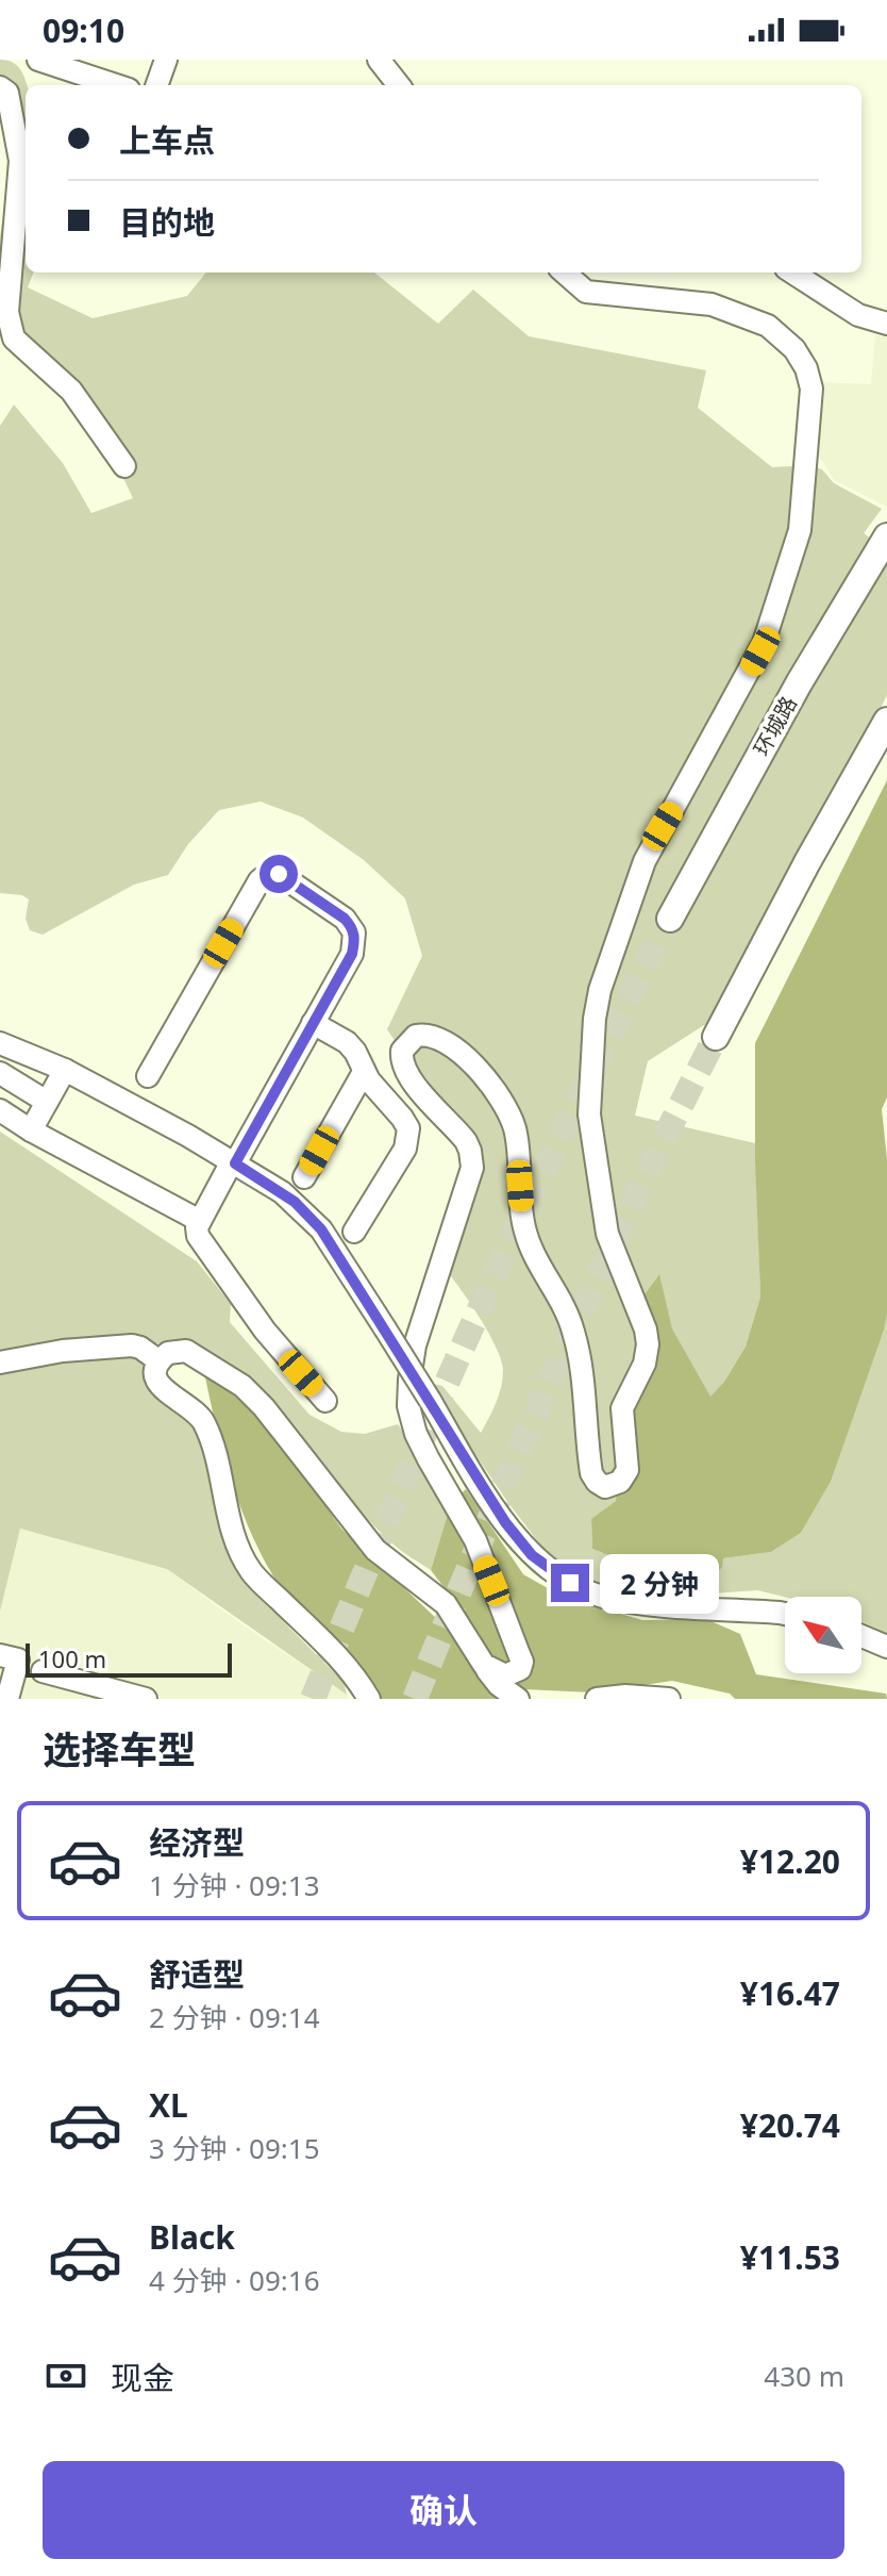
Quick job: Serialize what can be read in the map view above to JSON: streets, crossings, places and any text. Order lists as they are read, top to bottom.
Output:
{
  "streets": {
    "main road": ["环城路"]
  },
  "scale_bar": "100 m",
  "north": "top left",
  "page": {
    "status": "09:10",
    "banner": ["上车点", "目的地"],
    "bubble": "2 分钟",
    "scale": "100 m",
    "heading": "选择车型",
    "list": [
      {
        "name": "经济型",
        "note": "1 分钟 · 09:13",
        "value": "¥12.20"
      },
      {
        "name": "舒适型",
        "note": "2 分钟 · 09:14",
        "value": "¥16.47"
      },
      {
        "name": "XL",
        "note": "3 分钟 · 09:15",
        "value": "¥20.74"
      },
      {
        "name": "Black",
        "note": "4 分钟 · 09:16",
        "value": "¥11.53"
      }
    ],
    "pay": ["现金", "430 m"],
    "buttons": "确认"
  }
}
